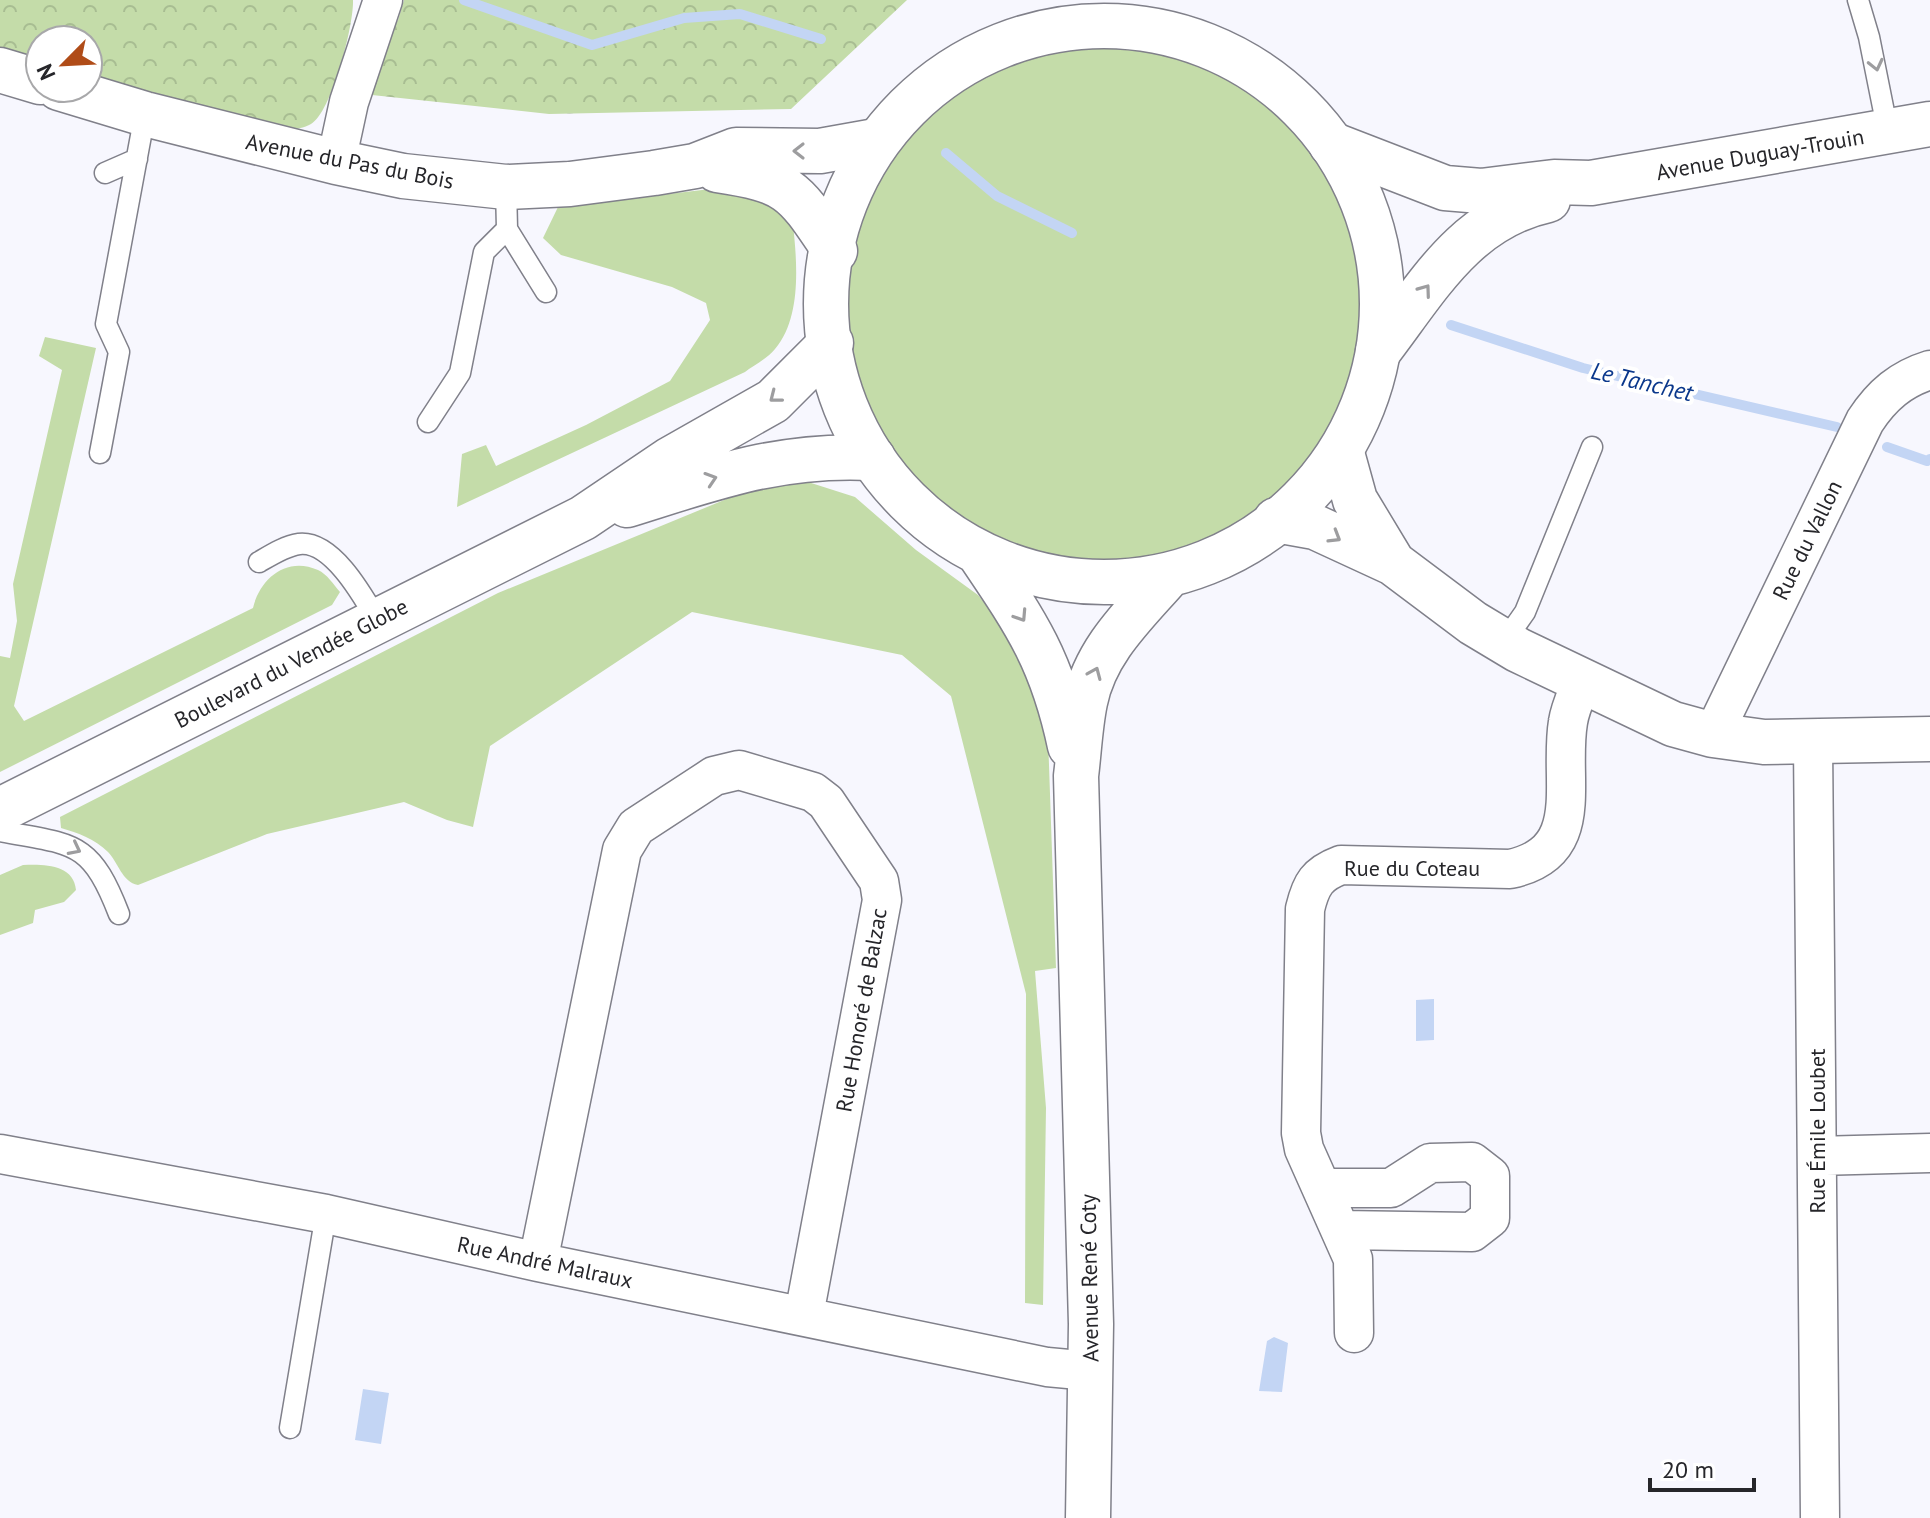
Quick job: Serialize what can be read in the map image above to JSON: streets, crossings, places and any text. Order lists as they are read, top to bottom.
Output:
{
  "streets": {
    "main road": [
      "Avenue Duguay-Trouin",
      "Avenue du Pas du Bois",
      "Boulevard du Vendée Globe",
      "Avenue René Coty"
    ],
    "street": [
      "Rue du Vallon",
      "Rue du Coteau",
      "Rue Honoré de Balzac",
      "Rue Émile Loubet",
      "Rue André Malraux"
    ]
  },
  "crossings": [
    ["Rue Honoré de Balzac", "Rue André Malraux"],
    ["Rue André Malraux", "Avenue René Coty"]
  ],
  "water": ["Le Tanchet"],
  "scale_bar": "20 m",
  "north": "bottom left"
}
